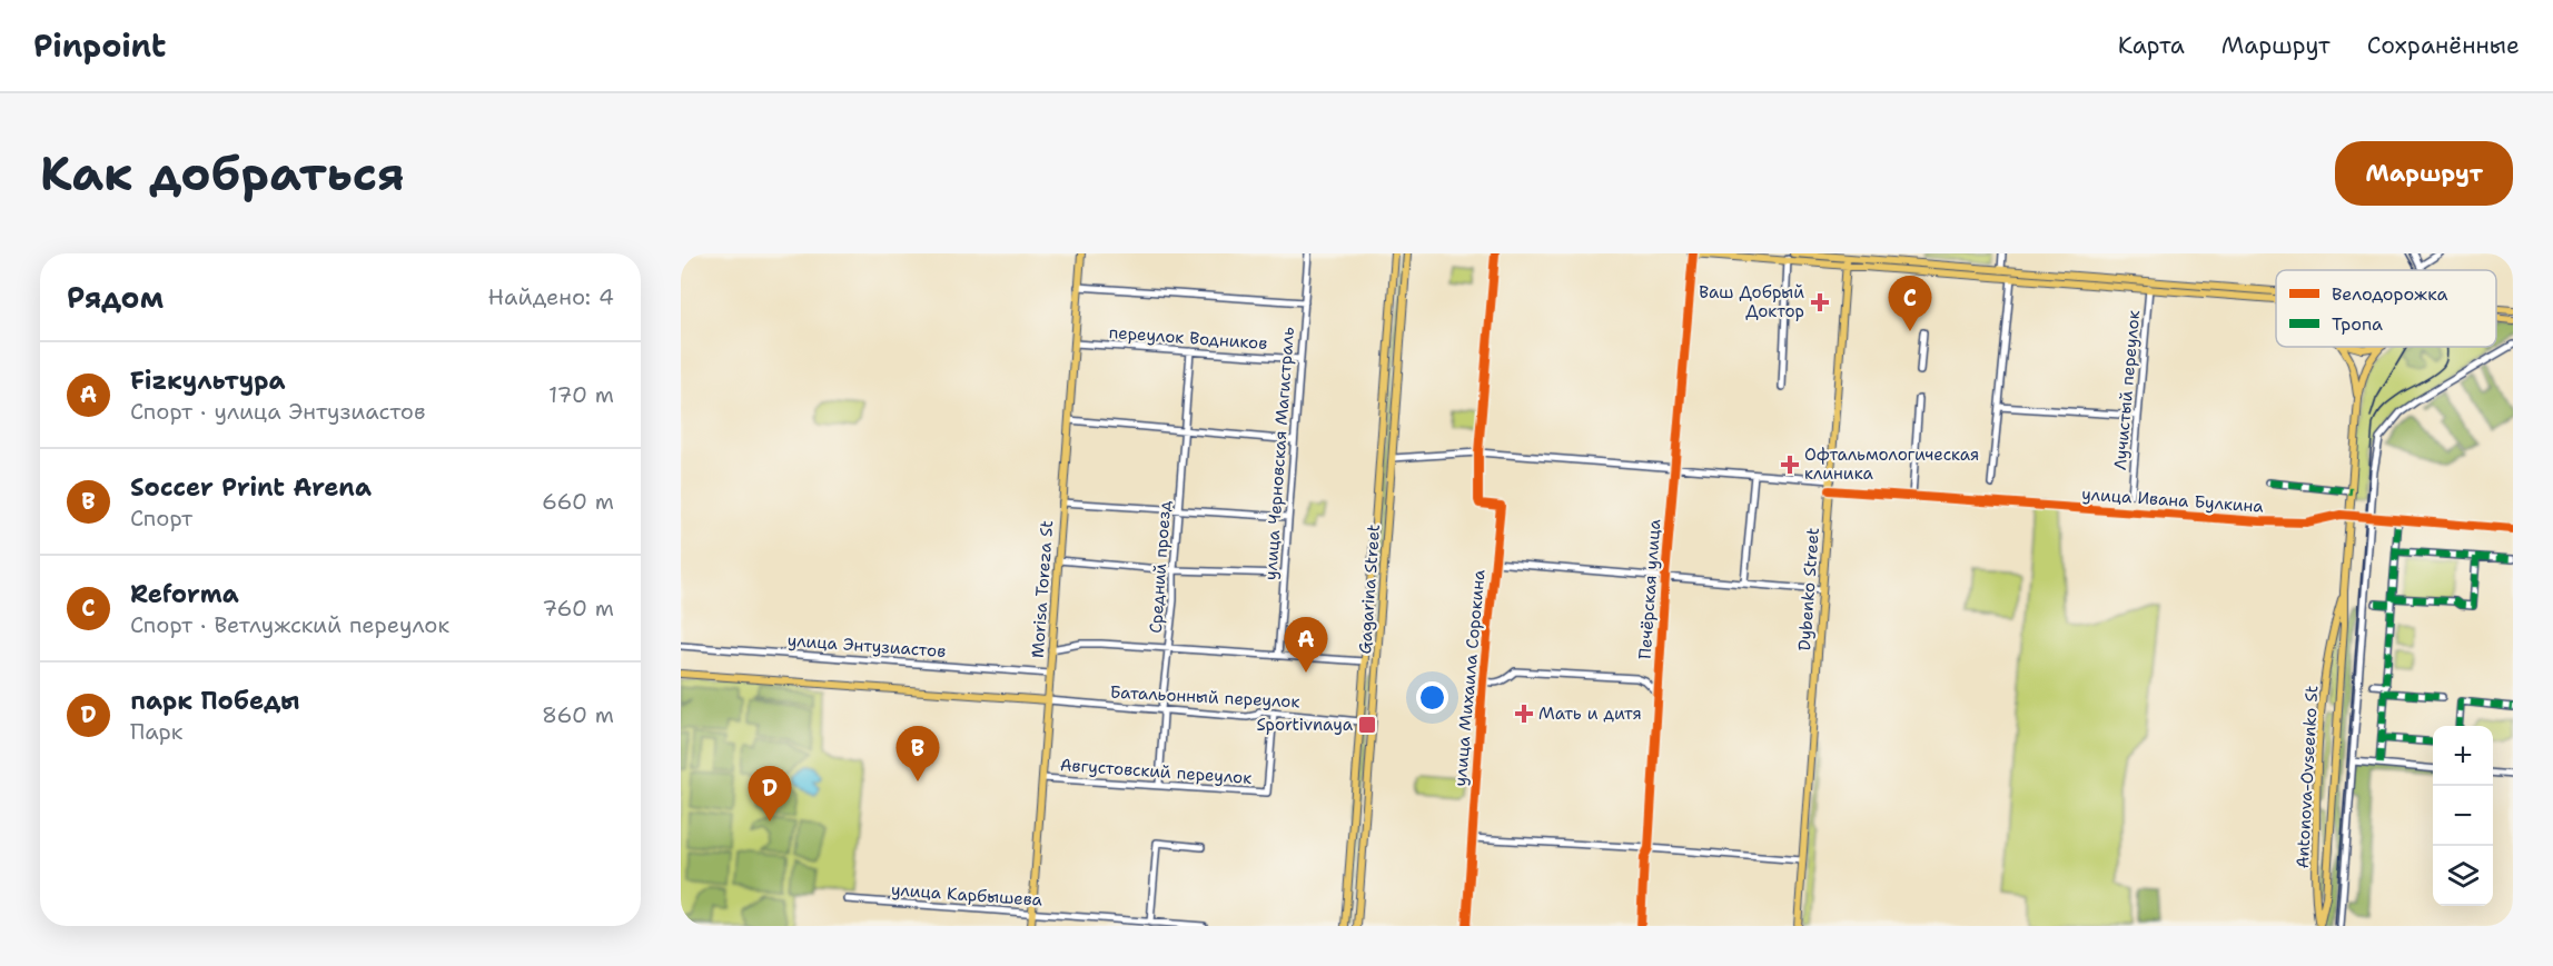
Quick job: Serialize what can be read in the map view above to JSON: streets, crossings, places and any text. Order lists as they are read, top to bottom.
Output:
{
  "streets": {
    "main road": [
      "Morisa Toreza St",
      "Gagarina Street",
      "Dybenko Street",
      "Antonova-Ovseenko St"
    ],
    "street": [
      "переулок Водников",
      "Лучистый переулок",
      "улица Черновская Магистраль",
      "улица Ивана Булкина",
      "Средний проезд",
      "Печёрская улица",
      "улица Энтузиастов",
      "улица Михаила Сорокина",
      "Батальонный переулок",
      "Августовский переулок",
      "улица Карбышева"
    ]
  },
  "crossings": [
    ["переулок Водников", "улица Черновская Магистраль"],
    ["переулок Водников", "Средний проезд"],
    ["переулок Водников", "Morisa Toreza St"],
    ["улица Ивана Булкина", "Dybenko Street"],
    ["улица Ивана Булкина", "Antonova-Ovseenko St"],
    ["Средний проезд", "Батальонный переулок"],
    ["Средний проезд", "Августовский переулок"],
    ["Morisa Toreza St", "улица Энтузиастов"],
    ["Morisa Toreza St", "Батальонный переулок"],
    ["Morisa Toreza St", "Августовский переулок"],
    ["Morisa Toreza St", "улица Карбышева"],
    ["Gagarina Street", "Батальонный переулок"],
    ["Батальонный переулок", "Августовский переулок"]
  ],
  "places": {
    "health": ["Ваш Добрый Доктор", "Офтальмологическая клиника", "Мать и дитя"],
    "transit": ["Sportivnaya"]
  },
  "legend": ["Велодорожка", "Тропа"],
  "page": {
    "header": "Pinpoint",
    "nav": ["Карта", "Маршрут", "Сохранённые"],
    "buttons": "Маршрут",
    "title": "Как добраться",
    "heading": ["Рядом", "Найдено: 4"],
    "pins": [
      "C",
      "A",
      "B",
      "D"
    ],
    "list": [
      {
        "mark": "A",
        "name": "Fizкультура",
        "note": "Спорт · улица Энтузиастов",
        "value": "170 m"
      },
      {
        "mark": "B",
        "name": "Soccer Print Arena",
        "note": "Спорт",
        "value": "660 m"
      },
      {
        "mark": "C",
        "name": "Reforma",
        "note": "Спорт · Ветлужский переулок",
        "value": "760 m"
      },
      {
        "mark": "D",
        "name": "парк Победы",
        "note": "Парк",
        "value": "860 m"
      }
    ],
    "map_buttons": ["+", "−"]
  }
}
